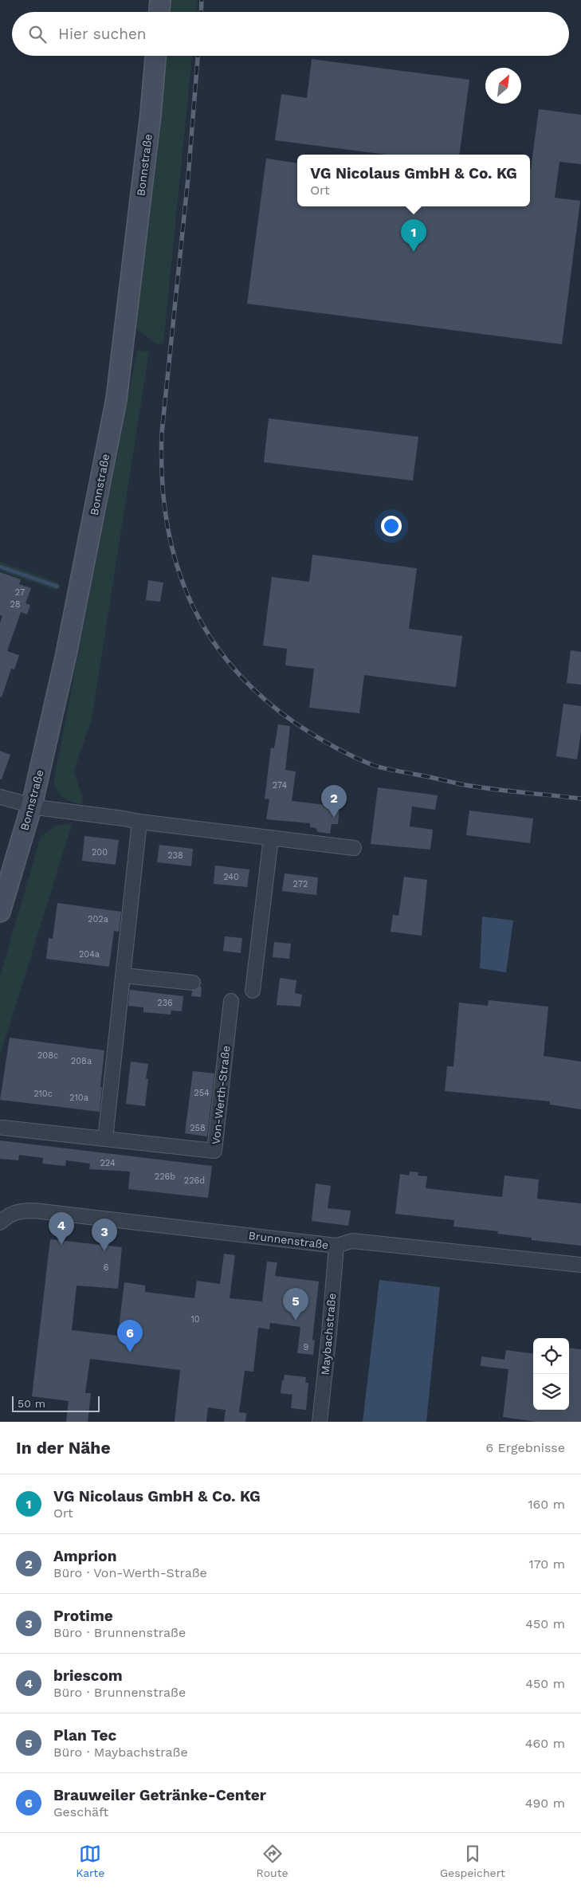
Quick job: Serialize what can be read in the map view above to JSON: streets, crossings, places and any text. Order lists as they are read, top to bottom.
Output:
{
  "streets": {
    "main road": ["Bonnstraße"],
    "street": ["Von-Werth-Straße", "Brunnenstraße", "Maybachstraße"]
  },
  "crossings": [
    ["Brunnenstraße", "Maybachstraße"]
  ],
  "house_numbers": [
    "27",
    "28",
    "274",
    "200",
    "238",
    "240",
    "272",
    "202a",
    "204a",
    "236",
    "208c",
    "208a",
    "254",
    "210c",
    "210a",
    "258",
    "224",
    "226b",
    "226d",
    "6",
    "10",
    "9"
  ],
  "scale_bar": "50 m",
  "north": "top right",
  "page": {
    "search": "Hier suchen",
    "popup": ["VG Nicolaus GmbH & Co. KG", "Ort"],
    "pins": [
      "1",
      "2",
      "4",
      "3",
      "5",
      "6"
    ],
    "scale": "50 m",
    "heading": ["In der Nähe", "6 Ergebnisse"],
    "list": [
      {
        "mark": "1",
        "name": "VG Nicolaus GmbH & Co. KG",
        "note": "Ort",
        "value": "160 m"
      },
      {
        "mark": "2",
        "name": "Amprion",
        "note": "Büro · Von-Werth-Straße",
        "value": "170 m"
      },
      {
        "mark": "3",
        "name": "Protime",
        "note": "Büro · Brunnenstraße",
        "value": "450 m"
      },
      {
        "mark": "4",
        "name": "briescom",
        "note": "Büro · Brunnenstraße",
        "value": "450 m"
      },
      {
        "mark": "5",
        "name": "Plan Tec",
        "note": "Büro · Maybachstraße",
        "value": "460 m"
      },
      {
        "mark": "6",
        "name": "Brauweiler Getränke-Center",
        "note": "Geschäft",
        "value": "490 m"
      }
    ],
    "nav": ["Karte", "Route", "Gespeichert"]
  }
}
